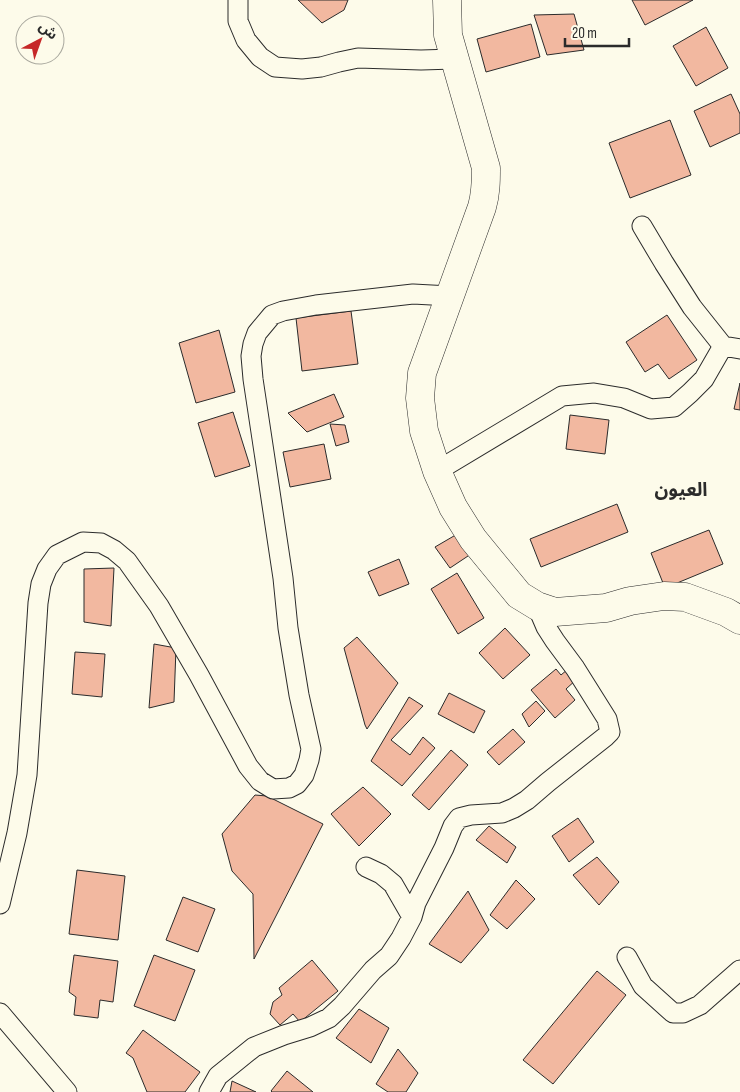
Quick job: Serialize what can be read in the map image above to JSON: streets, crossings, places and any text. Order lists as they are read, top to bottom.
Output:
{
  "districts": ["العيون"],
  "scale_bar": "20 m",
  "north": "top right"
}
